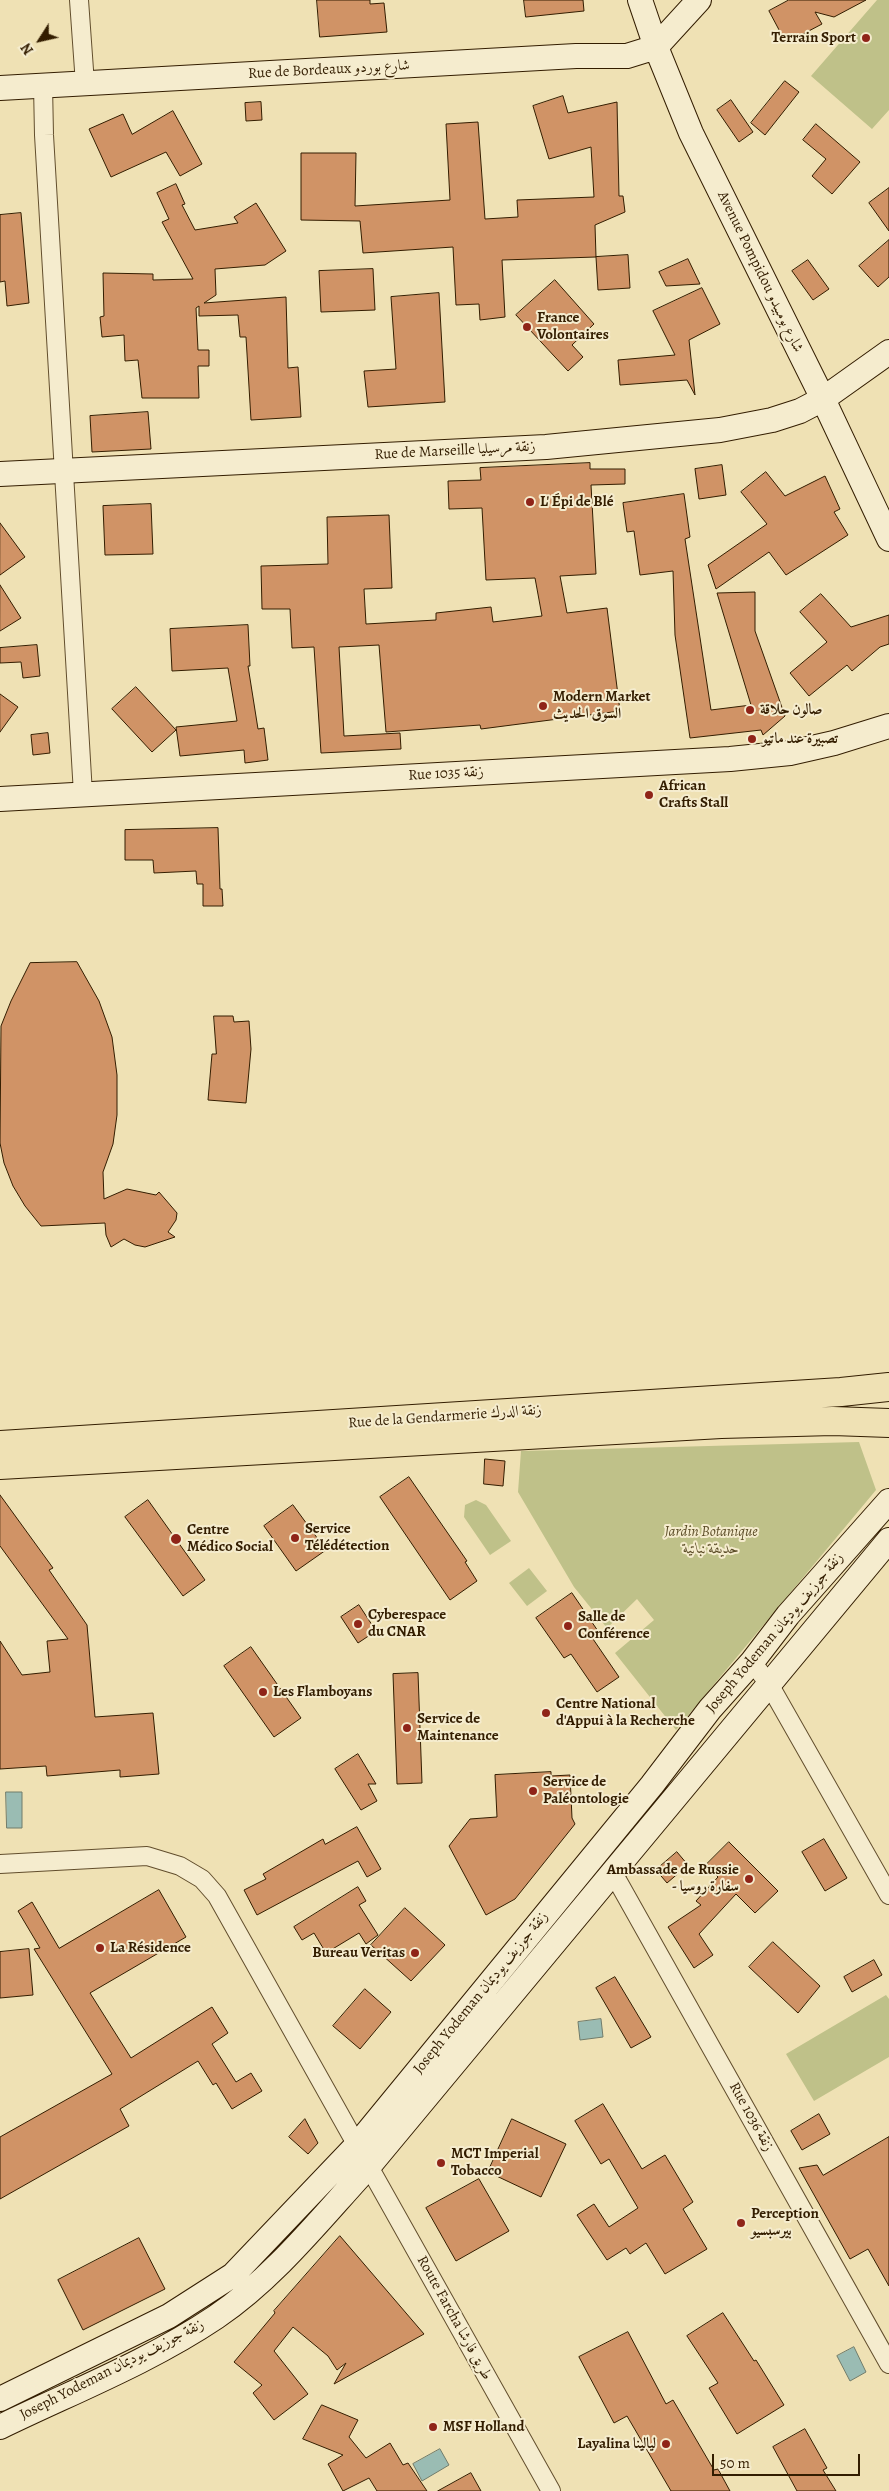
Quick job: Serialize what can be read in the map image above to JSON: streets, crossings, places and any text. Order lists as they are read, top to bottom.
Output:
{
  "streets": {
    "main road": ["Rue de la Gendarmerie زنقة الدرك"],
    "street": [
      "Rue de Bordeaux شارع بوردو",
      "Avenue Pompidou شارع بومبيدو",
      "Rue de Marseille زنقة مرسيليا",
      "Rue 1035 زنقة",
      "Joseph Yodeman زنقة جوزيف يوديمان",
      "Rue 1036 زنقة",
      "Route Farcha طريق فارشا"
    ]
  },
  "crossings": [
    ["Rue de Bordeaux شارع بوردو", "Avenue Pompidou شارع بومبيدو"],
    ["Avenue Pompidou شارع بومبيدو", "Rue de Marseille زنقة مرسيليا"],
    ["Joseph Yodeman زنقة جوزيف يوديمان", "Rue 1036 زنقة"],
    ["Joseph Yodeman زنقة جوزيف يوديمان", "Route Farcha طريق فارشا"]
  ],
  "parks": ["Jardin Botanique حديقة نباتية"],
  "places": [
    "Terrain Sport",
    "France Volontaires",
    "L' Épi de Blé",
    "Modern Market السوق الحديث",
    "صالون حلاقة",
    "تصبيرة عند ماتيو",
    "African Crafts Stall",
    "Service Télédétection",
    "Centre Médico Social",
    "Cyberespace du CNAR",
    "Salle de Conférence",
    "Les Flamboyans",
    "Centre National d'Appui à la Recherche",
    "Service de Maintenance",
    "Service de Paléontologie",
    "Ambassade de Russie - سفارة روسيا",
    "La Résidence",
    "Bureau Veritas",
    "MCT Imperial Tobacco",
    "Perception بيرسبسيو",
    "MSF Holland",
    "Layalina ليالينا"
  ],
  "scale_bar": "50 m",
  "north": "bottom left"
}
